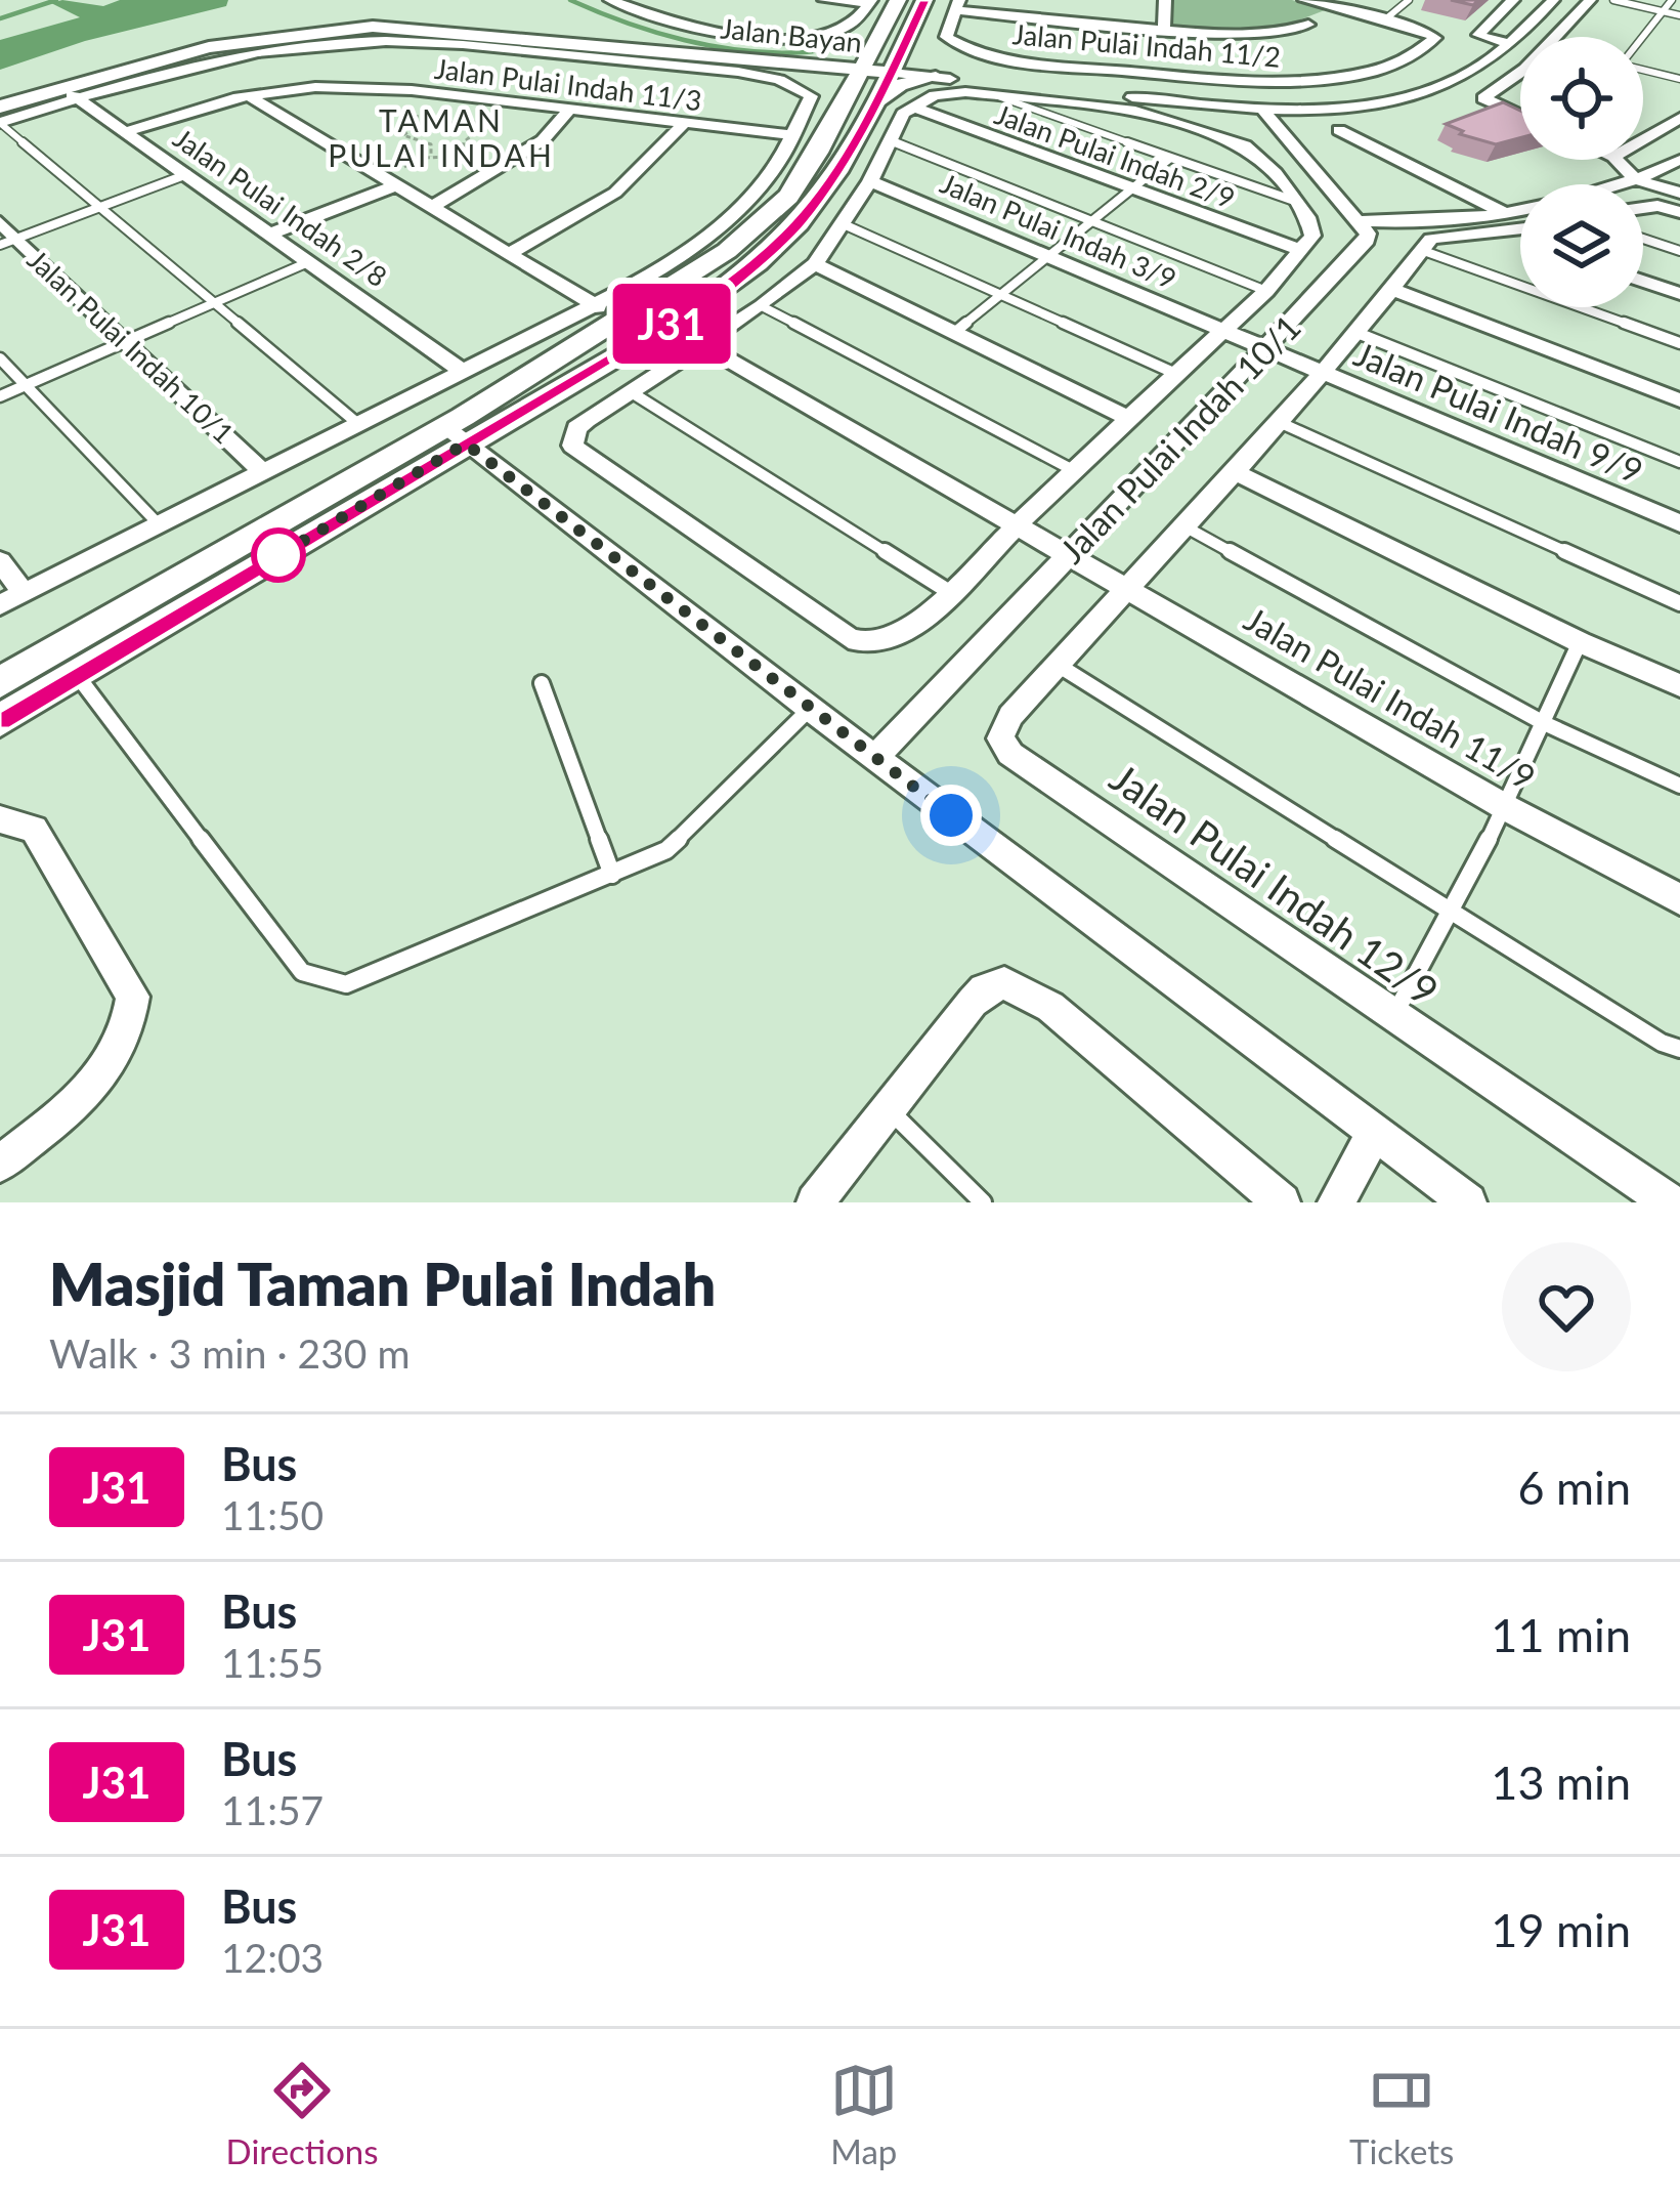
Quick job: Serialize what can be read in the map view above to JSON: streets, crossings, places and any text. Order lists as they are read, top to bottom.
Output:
{
  "streets": {
    "main road": ["Jalan Bayan"],
    "street": [
      "Jalan Pulai Indah 11/2",
      "Jalan Pulai Indah 11/3",
      "Jalan Pulai Indah 2/9",
      "Jalan Pulai Indah 2/8",
      "Jalan Pulai Indah 3/9",
      "Jalan Pulai Indah 10/1",
      "Jalan Pulai Indah 9/9",
      "Jalan Pulai Indah 11/9",
      "Jalan Pulai Indah 12/9"
    ]
  },
  "crossings": [
    ["Jalan Bayan", "Jalan Pulai Indah 2/8"],
    ["Jalan Pulai Indah 11/3", "Jalan Pulai Indah 2/8"],
    ["Jalan Pulai Indah 11/3", "Jalan Pulai Indah 10/1"],
    ["Jalan Pulai Indah 2/9", "Jalan Pulai Indah 10/1"],
    ["Jalan Pulai Indah 2/8", "Jalan Pulai Indah 10/1"],
    ["Jalan Pulai Indah 3/9", "Jalan Pulai Indah 10/1"],
    ["Jalan Pulai Indah 3/9", "Jalan Pulai Indah 9/9"],
    ["Jalan Pulai Indah 10/1", "Jalan Pulai Indah 9/9"],
    ["Jalan Pulai Indah 10/1", "Jalan Pulai Indah 11/9"],
    ["Jalan Pulai Indah 10/1", "Jalan Pulai Indah 12/9"],
    ["Jalan Pulai Indah 9/9", "Jalan Pulai Indah 12/9"],
    ["Jalan Pulai Indah 11/9", "Jalan Pulai Indah 12/9"]
  ],
  "districts": ["TAMAN PULAI INDAH"],
  "lines": ["bus line J31"],
  "page": {
    "on_map": "J31",
    "heading": ["Masjid Taman Pulai Indah", "Walk · 3 min · 230 m"],
    "list": [
      {
        "mark": "J31",
        "name": "Bus",
        "note": "11:50",
        "value": "6 min"
      },
      {
        "mark": "J31",
        "name": "Bus",
        "note": "11:55",
        "value": "11 min"
      },
      {
        "mark": "J31",
        "name": "Bus",
        "note": "11:57",
        "value": "13 min"
      },
      {
        "mark": "J31",
        "name": "Bus",
        "note": "12:03",
        "value": "19 min"
      }
    ],
    "tabs": ["Directions", "Map", "Tickets"]
  }
}
